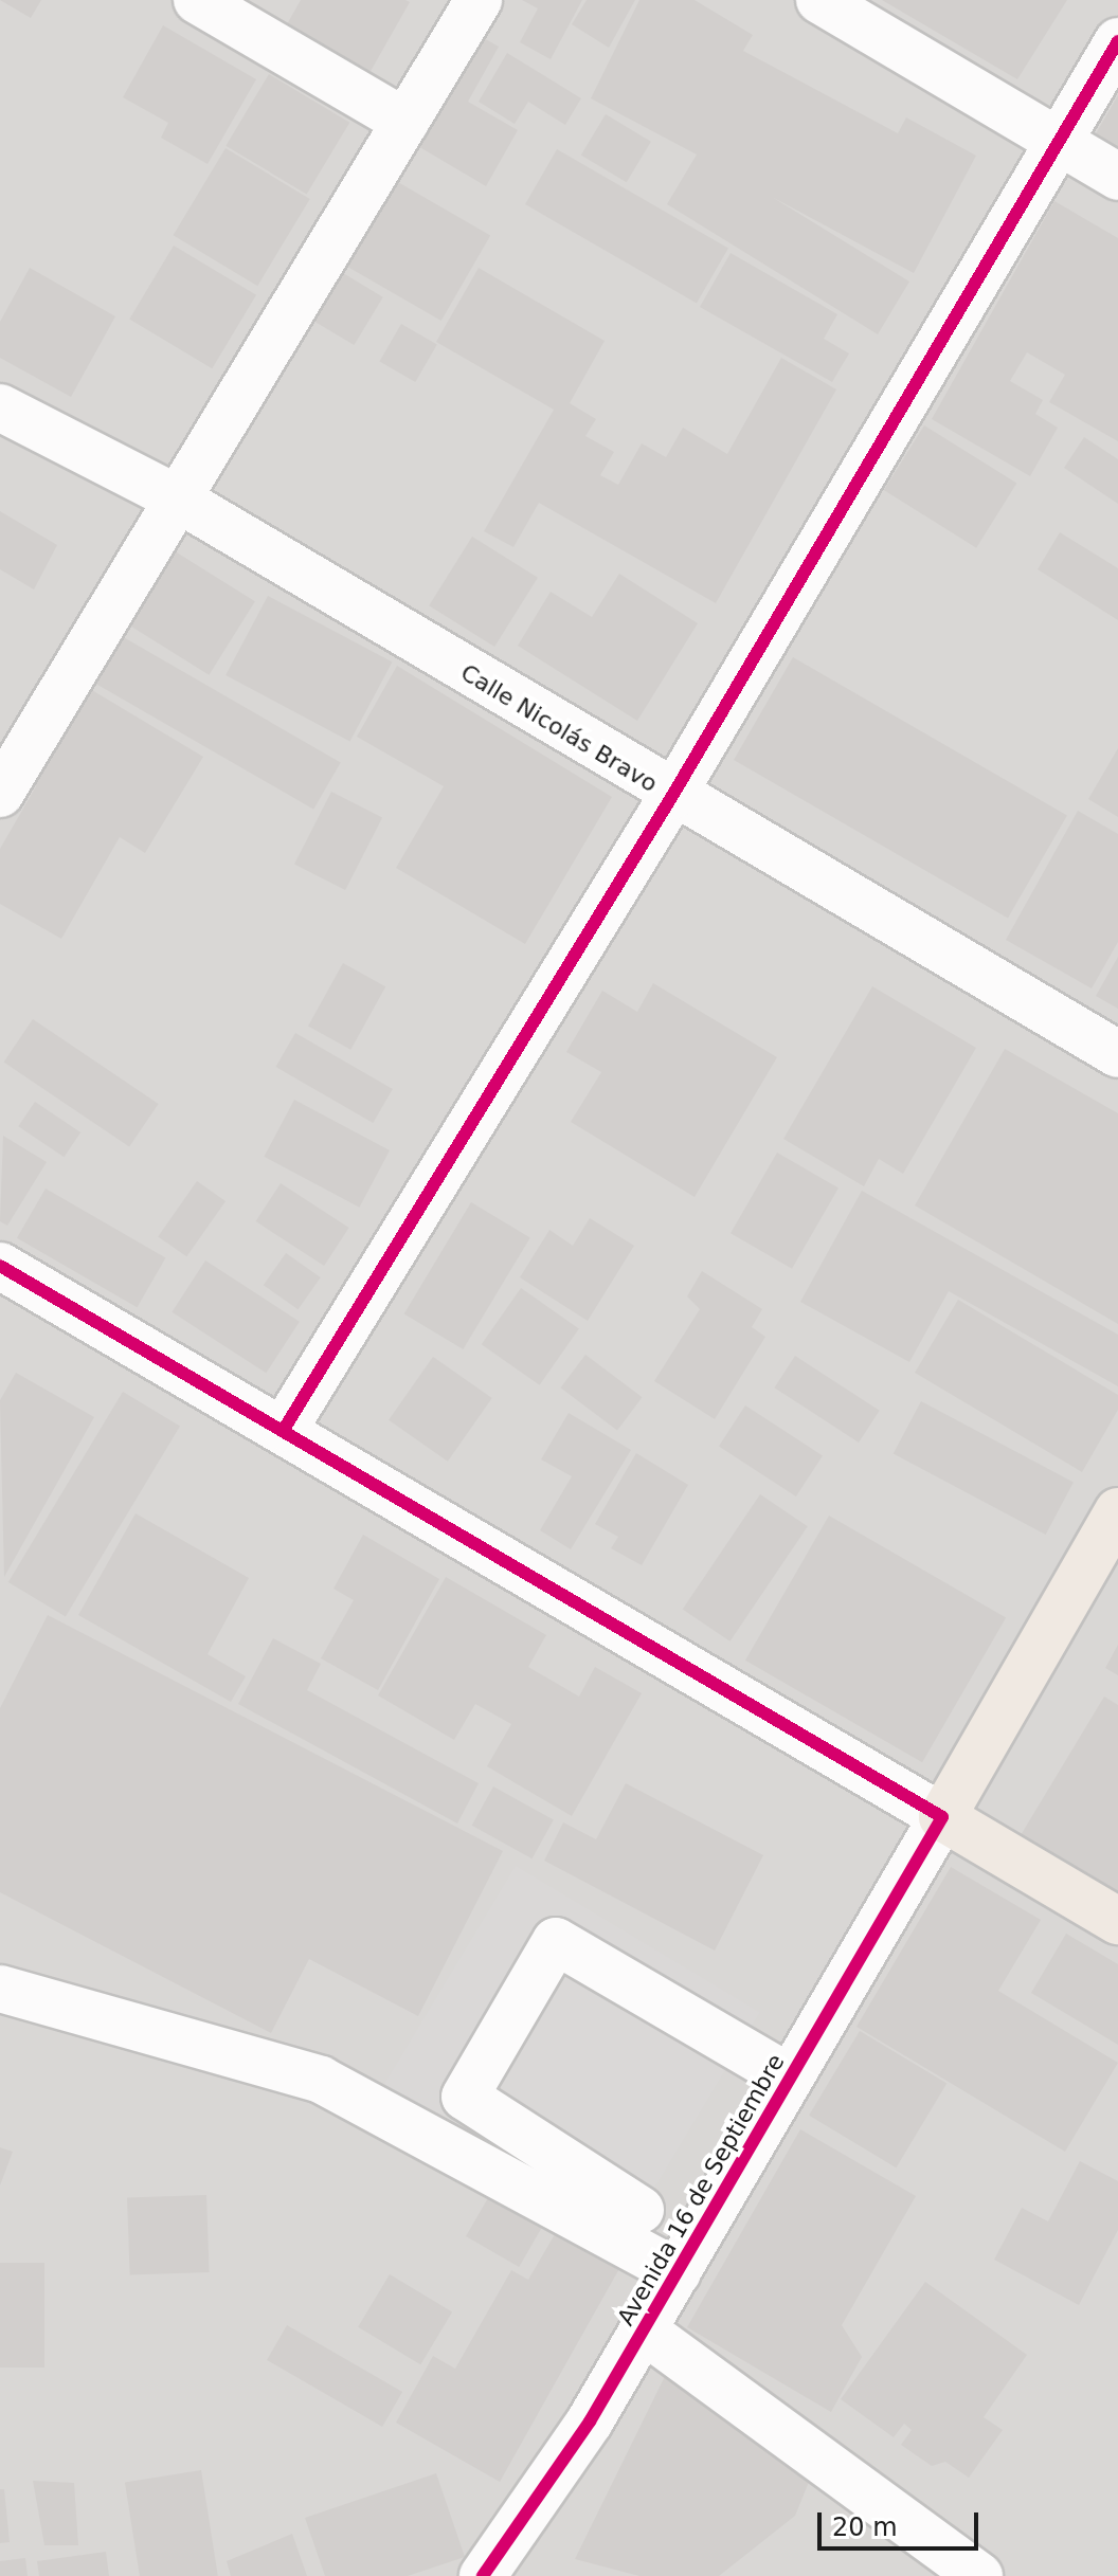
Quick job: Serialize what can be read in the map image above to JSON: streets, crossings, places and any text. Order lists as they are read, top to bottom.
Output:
{
  "streets": {
    "main road": ["Avenida 16 de Septiembre"],
    "street": ["Calle Nicolás Bravo"]
  },
  "scale_bar": "20 m"
}
